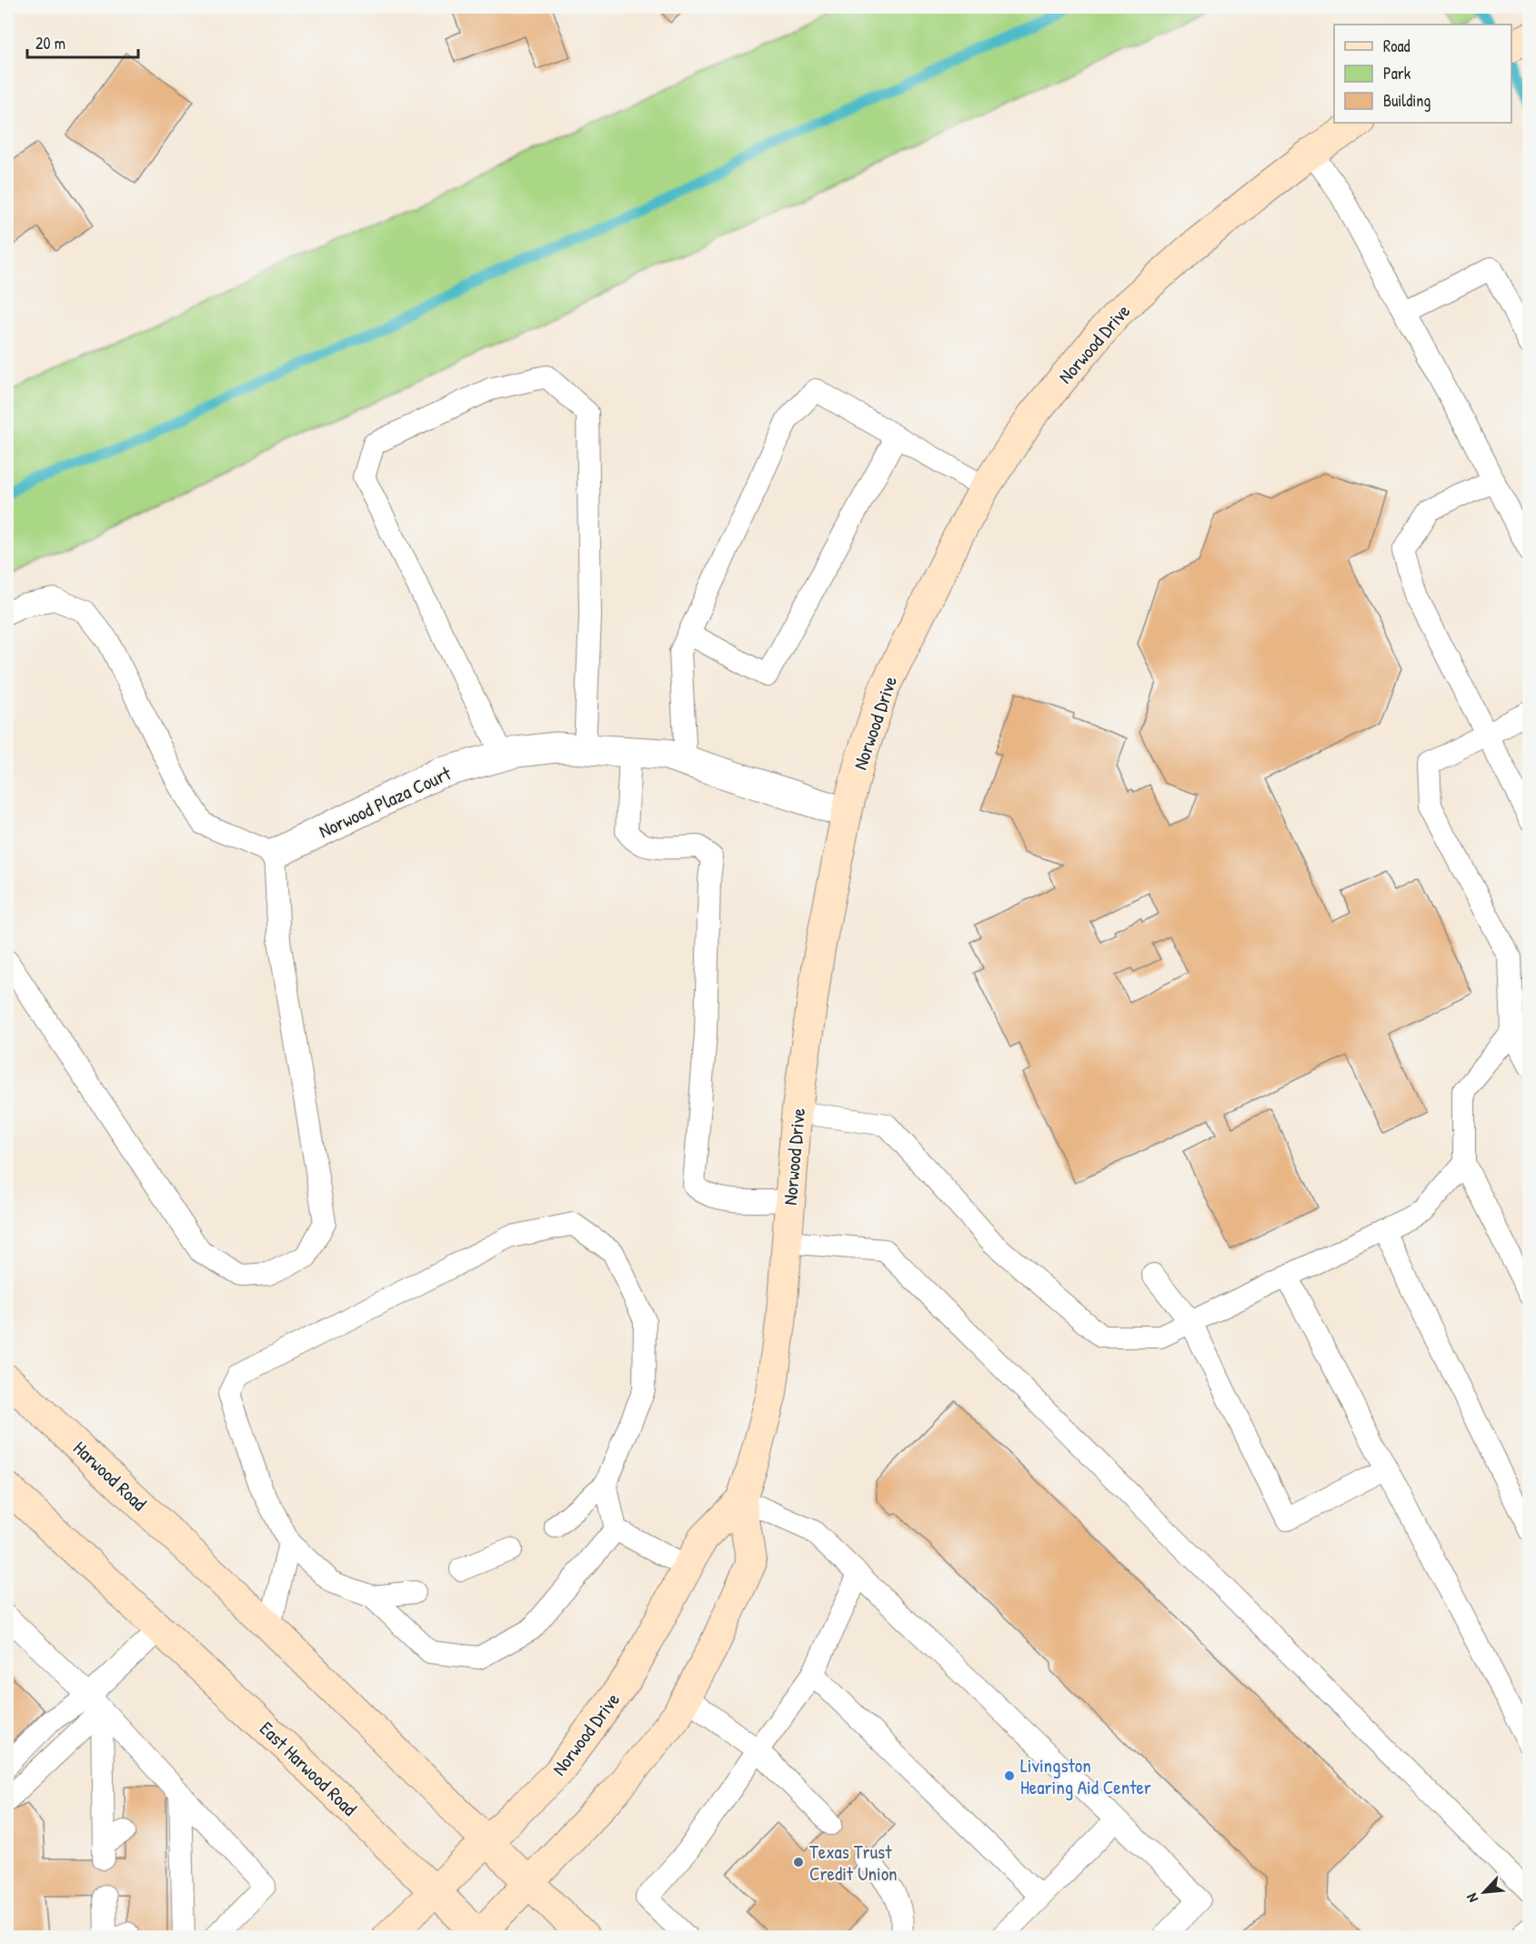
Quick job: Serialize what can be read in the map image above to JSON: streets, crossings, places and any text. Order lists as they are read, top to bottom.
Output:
{
  "streets": {
    "main road": ["Norwood Drive", "Harwood Road", "East Harwood Road"],
    "street": ["Norwood Plaza Court"]
  },
  "crossings": [
    ["Norwood Drive", "Norwood Plaza Court"],
    ["Norwood Drive", "East Harwood Road"]
  ],
  "places": ["Livingston Hearing Aid Center", "Texas Trust Credit Union"],
  "legend": ["Road", "Park", "Building"],
  "scale_bar": "20 m",
  "north": "bottom left"
}
